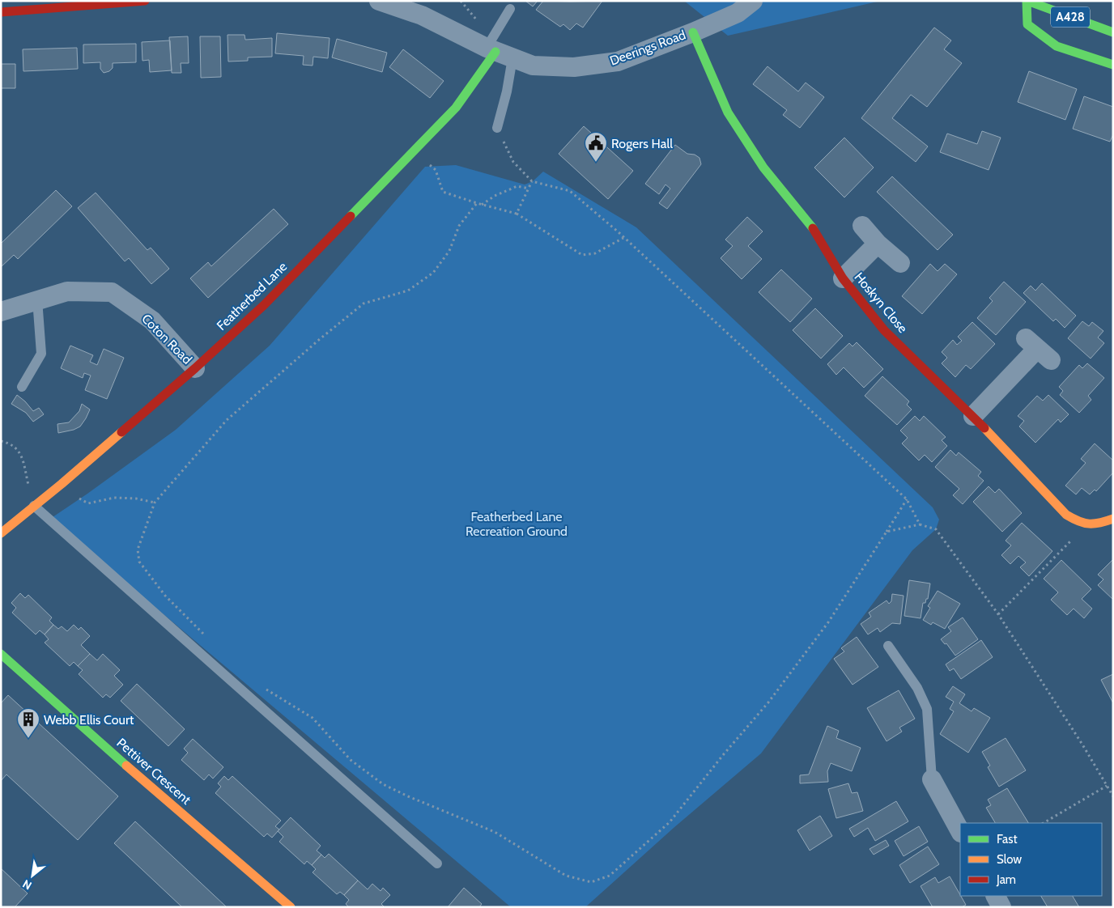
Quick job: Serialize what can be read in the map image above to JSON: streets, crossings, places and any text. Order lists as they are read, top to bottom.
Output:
{
  "streets": {
    "main road": [
      "A428",
      "Featherbed Lane",
      "Hoskyn Close",
      "Pettiver Crescent"
    ],
    "street": ["Deerings Road", "Coton Road"]
  },
  "crossings": [
    ["Deerings Road", "Featherbed Lane"],
    ["Deerings Road", "Hoskyn Close"],
    ["Featherbed Lane", "Coton Road"]
  ],
  "parks": ["Featherbed Lane Recreation Ground"],
  "places": {
    "public building": ["Rogers Hall"],
    "building": ["Webb Ellis Court"]
  },
  "legend": ["Fast", "Slow", "Jam"],
  "north": "bottom left"
}
